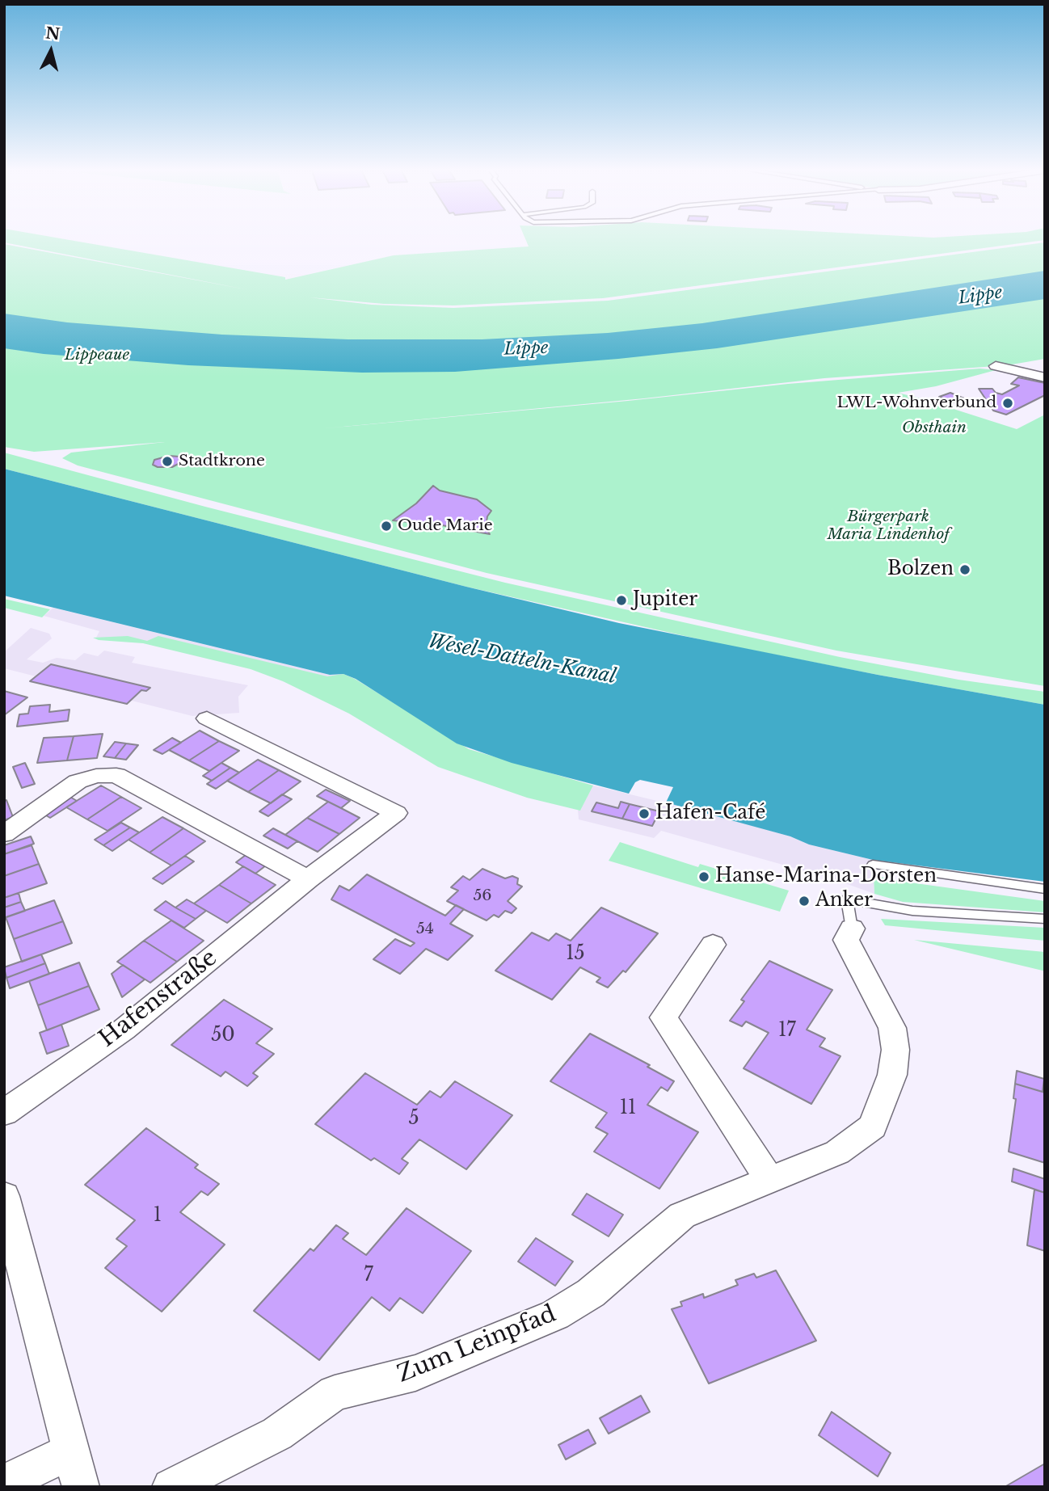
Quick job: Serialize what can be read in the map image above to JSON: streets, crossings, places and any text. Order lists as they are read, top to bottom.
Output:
{
  "streets": {
    "street": ["Hafenstraße", "Zum Leinpfad"]
  },
  "water": ["Lippe", "Wesel-Datteln-Kanal"],
  "parks": ["Lippeaue", "Obsthain", "Bürgerpark Maria Lindenhof"],
  "places": [
    "LWL-Wohnverbund",
    "Stadtkrone",
    "Oude Marie",
    "Bolzen",
    "Jupiter",
    "Hafen-Café",
    "Hanse-Marina-Dorsten",
    "Anker"
  ],
  "house_numbers": [
    "56",
    "54",
    "15",
    "17",
    "50",
    "11",
    "5",
    "1",
    "7"
  ],
  "north": "top"
}
